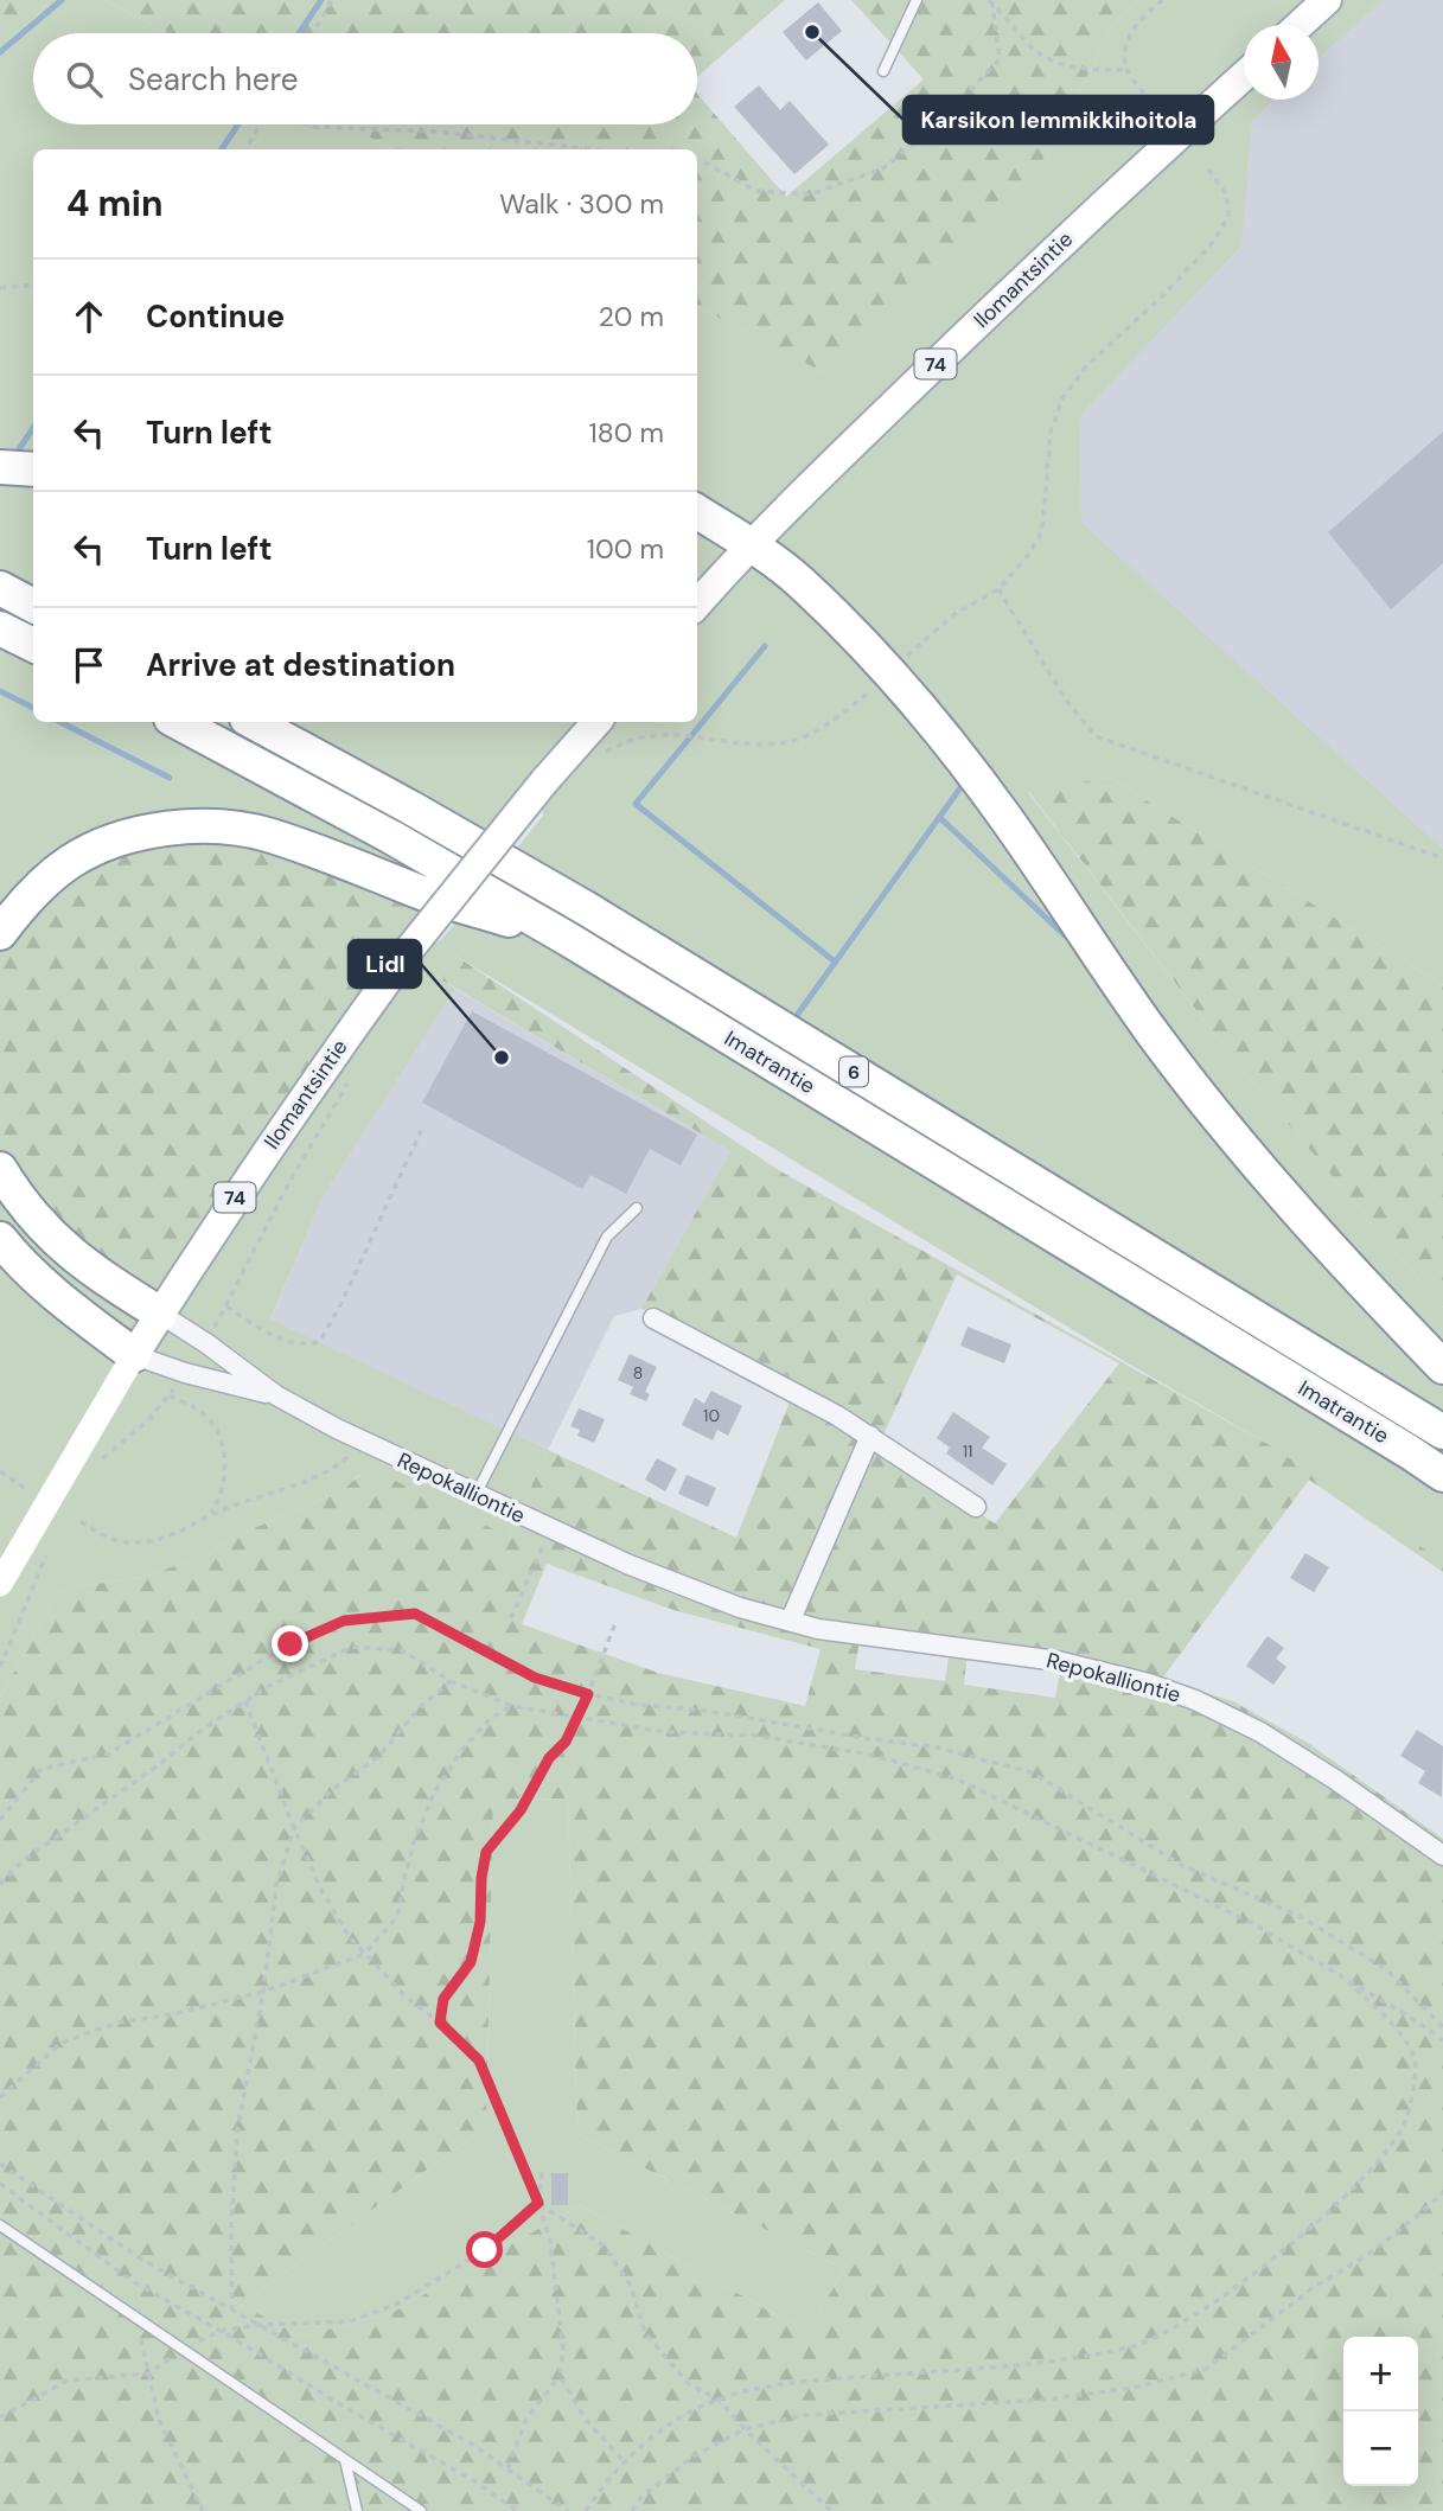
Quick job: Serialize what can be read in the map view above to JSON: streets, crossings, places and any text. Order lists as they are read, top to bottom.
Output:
{
  "streets": {
    "highway": ["Imatrantie", "6"],
    "main road": ["Ilomantsintie", "74"],
    "street": ["Repokalliontie"]
  },
  "crossings": [
    ["Ilomantsintie", "Repokalliontie"]
  ],
  "places": ["Karsikon lemmikkihoitola", "Lidl"],
  "house_numbers": ["8", "10", "11"],
  "north": "top",
  "page": {
    "search": "Search here",
    "heading": ["4 min", "Walk · 300 m"],
    "list": [
      ["Continue", "20 m"],
      ["Turn left", "180 m"],
      ["Turn left", "100 m"],
      "Arrive at destination"
    ],
    "map_buttons": ["+", "−"]
  }
}
